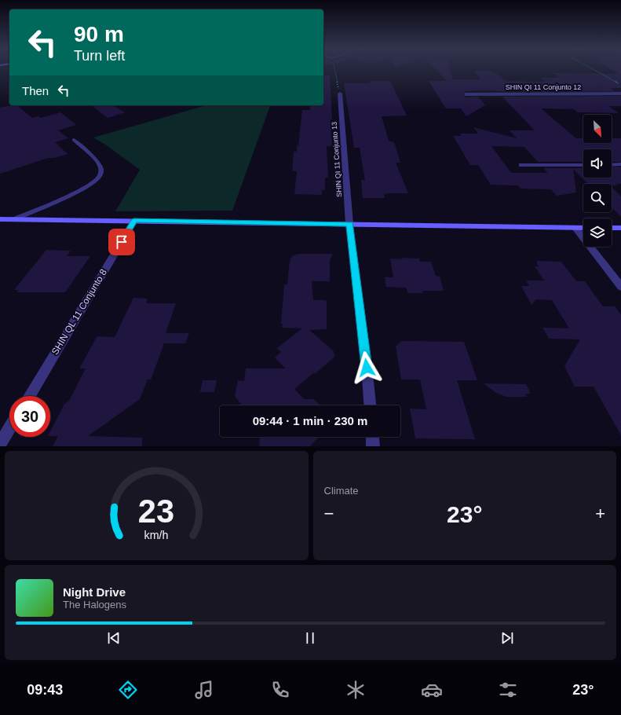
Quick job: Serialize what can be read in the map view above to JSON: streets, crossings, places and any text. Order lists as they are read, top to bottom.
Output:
{
  "streets": {
    "street": ["SHIN QI 11 Conjunto 12", "SHIN QI 11 Conjunto 13", "SHIN QL 11 Conjunto 8"]
  },
  "north": "bottom right",
  "page": {
    "turn": ["90 m", "Turn left"],
    "then": "Then",
    "limit": "30",
    "trip": "09:44 · 1 min · 230 m",
    "tile": "Climate",
    "heat": ["−", "23°", "+"],
    "song": ["Night Drive", "The Halogens"],
    "tabs": ["09:43", "23°"],
    "gauge": ["23", "km/h"]
  }
}
